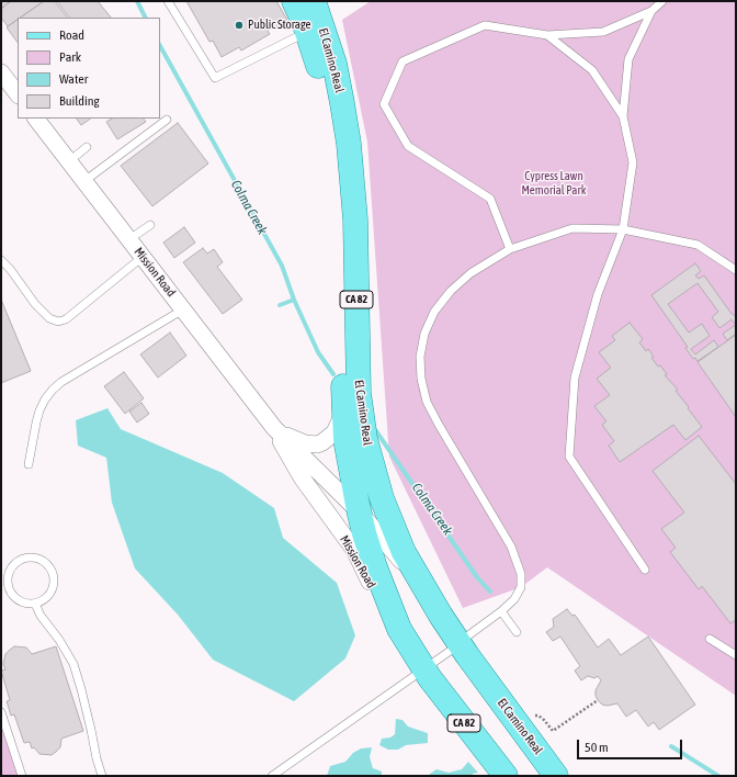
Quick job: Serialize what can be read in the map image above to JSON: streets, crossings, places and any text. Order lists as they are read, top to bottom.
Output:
{
  "streets": {
    "main road": ["El Camino Real", "CA 82"],
    "street": ["Mission Road"]
  },
  "crossings": [
    ["El Camino Real", "Mission Road"]
  ],
  "water": ["Colma Creek"],
  "parks": ["Cypress Lawn Memorial Park"],
  "places": ["Public Storage"],
  "legend": [
    "Road",
    "Park",
    "Water",
    "Building"
  ],
  "scale_bar": "50 m"
}
